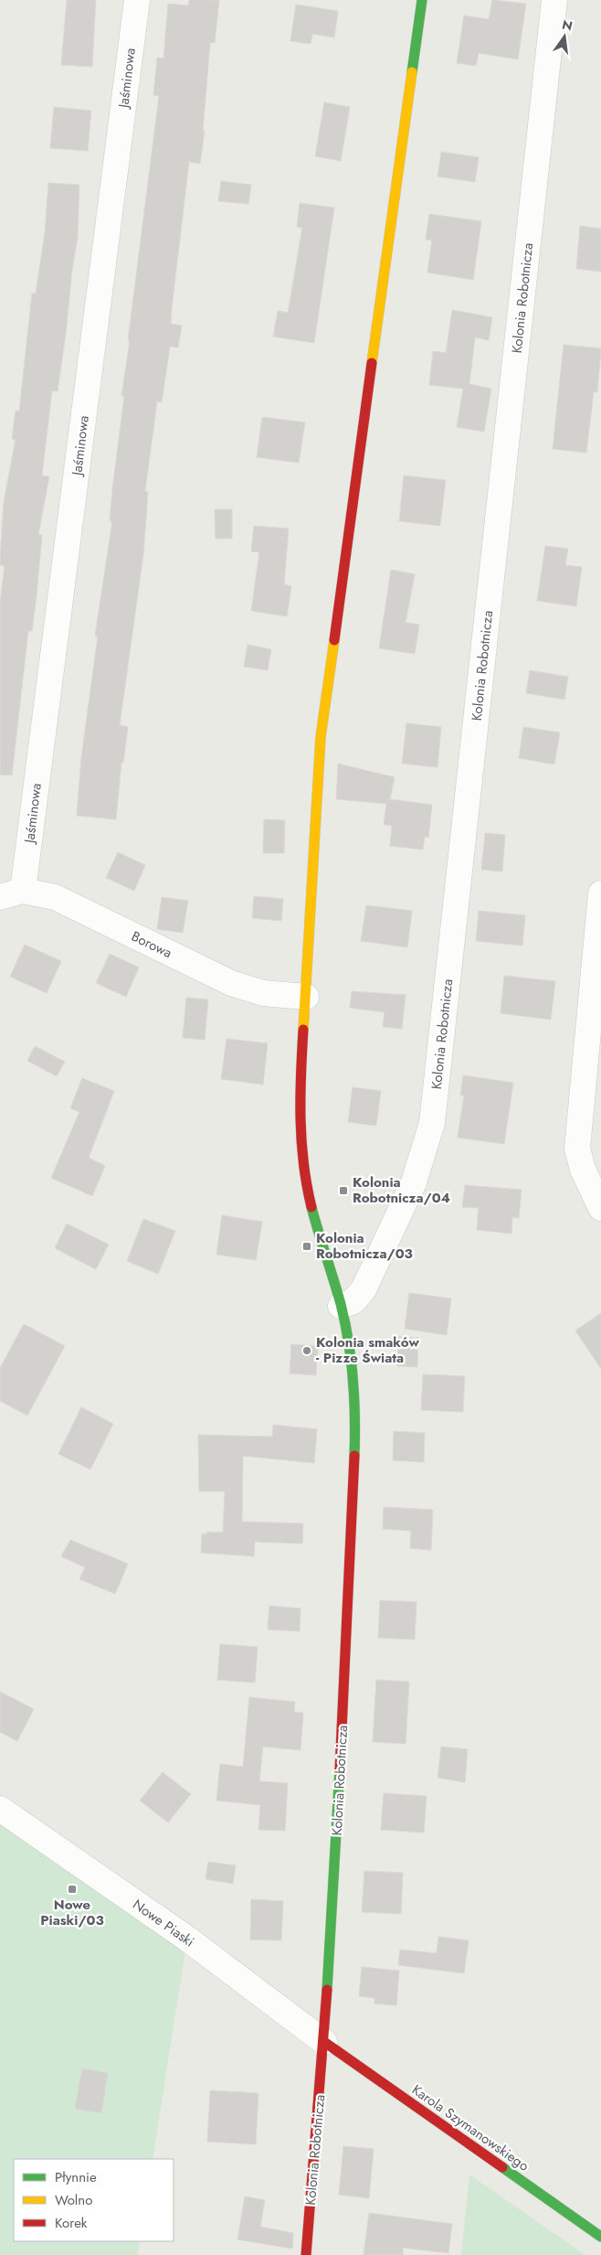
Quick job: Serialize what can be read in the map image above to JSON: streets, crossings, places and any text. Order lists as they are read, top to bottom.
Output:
{
  "streets": {
    "street": [
      "Jaśminowa",
      "Kolonia Robotnicza",
      "Borowa",
      "Nowe Piaski",
      "Karola Szymanowskiego"
    ]
  },
  "crossings": [
    ["Jaśminowa", "Borowa"],
    ["Kolonia Robotnicza", "Borowa"],
    ["Kolonia Robotnicza", "Nowe Piaski"],
    ["Kolonia Robotnicza", "Karola Szymanowskiego"],
    ["Nowe Piaski", "Karola Szymanowskiego"]
  ],
  "places": {
    "transit": ["Kolonia Robotnicza/04", "Kolonia Robotnicza/03", "Nowe Piaski/03"],
    "other": ["Kolonia smaków - Pizze Świata"]
  },
  "legend": ["Płynnie", "Wolno", "Korek"],
  "north": "top"
}
